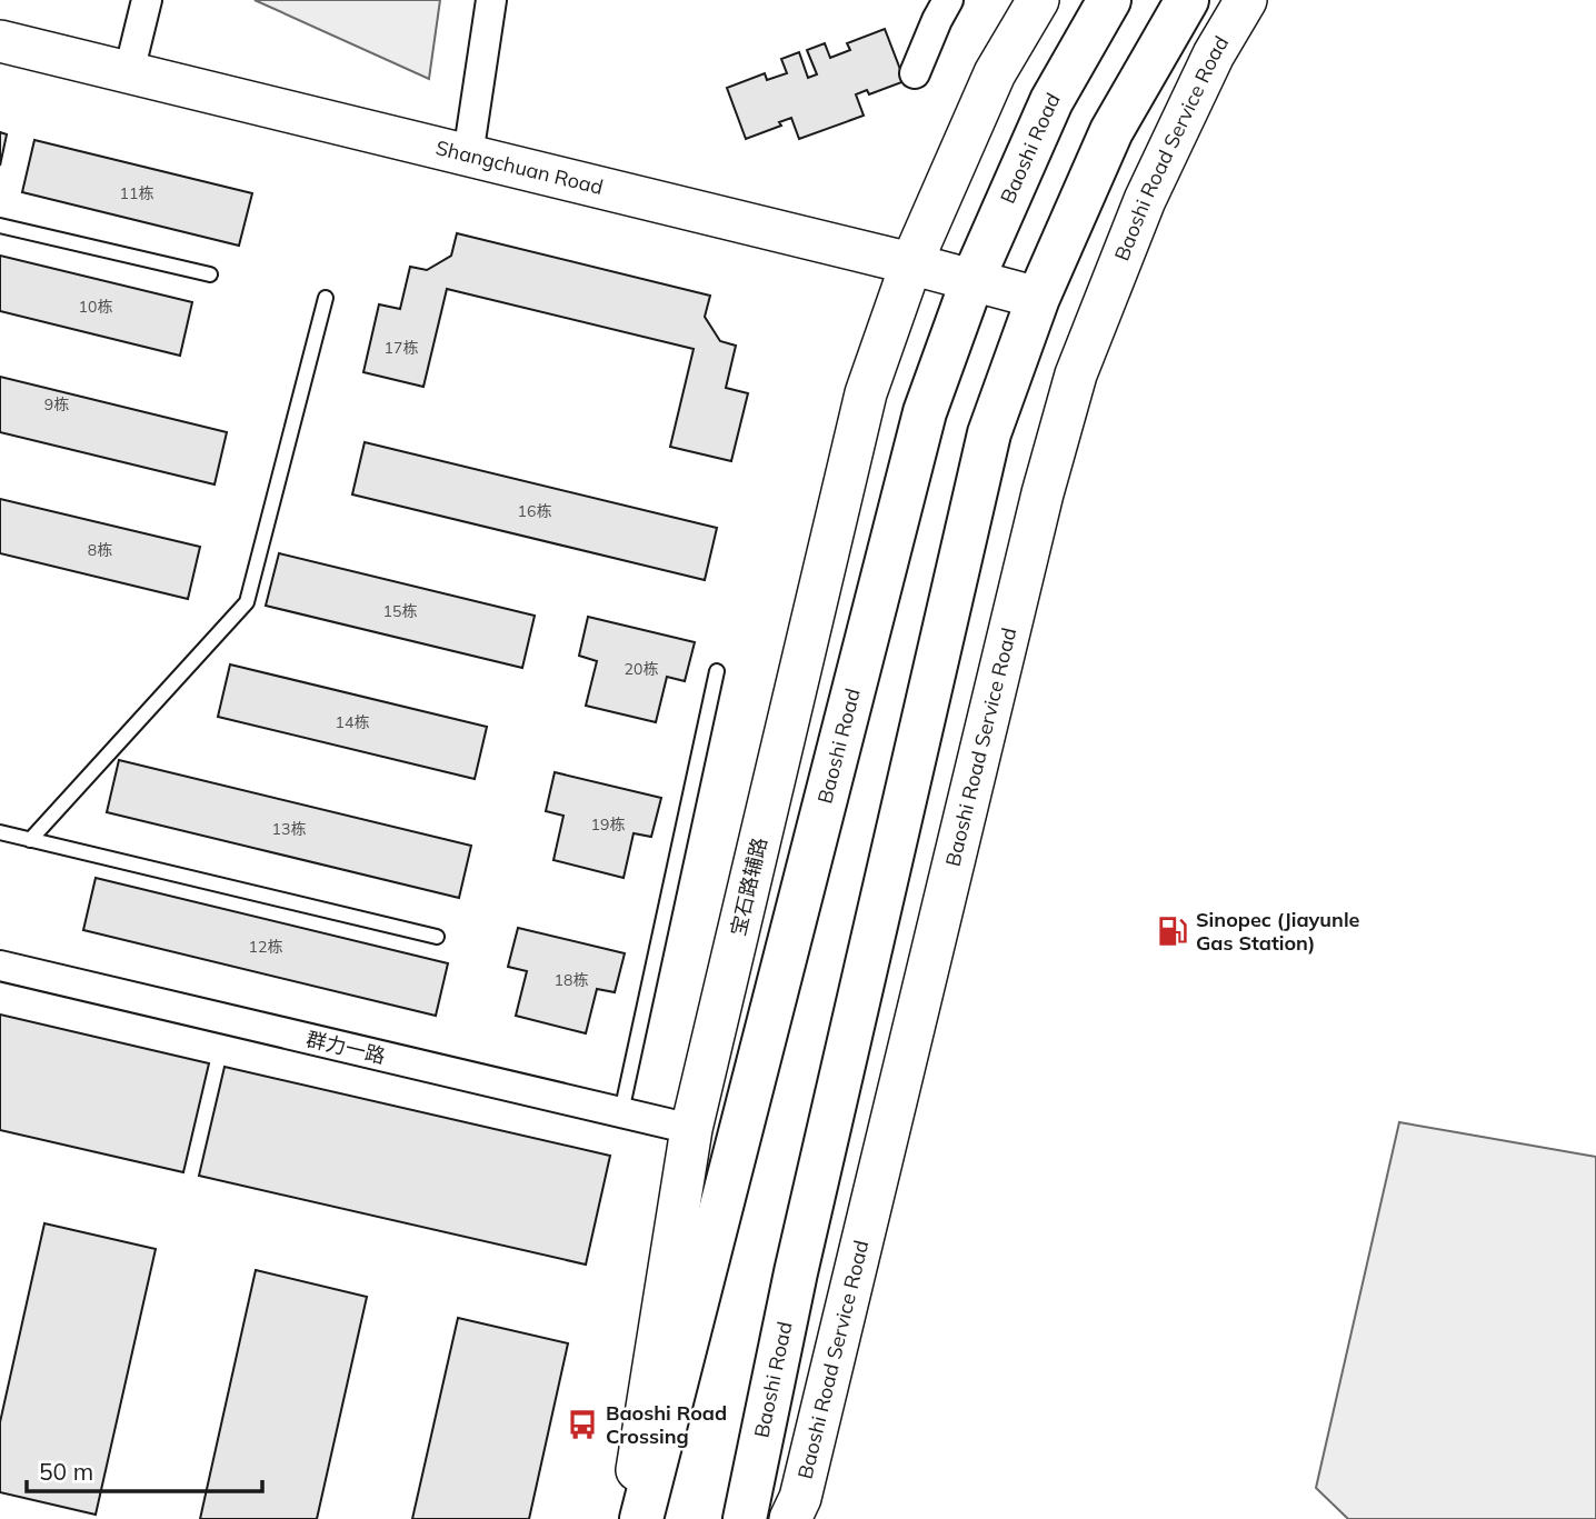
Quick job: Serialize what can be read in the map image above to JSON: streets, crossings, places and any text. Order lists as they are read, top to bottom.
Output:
{
  "streets": {
    "main road": [
      "Baoshi Road",
      "Baoshi Road Service Road",
      "Shangchuan Road",
      "宝石路辅路"
    ],
    "street": ["群力一路"]
  },
  "crossings": [
    ["Baoshi Road", "Shangchuan Road"],
    ["Shangchuan Road", "宝石路辅路"],
    ["宝石路辅路", "群力一路"]
  ],
  "places": {
    "fuel station": ["Sinopec (Jiayunle Gas Station)"],
    "bus stop": ["Baoshi Road Crossing"]
  },
  "house_numbers": [
    "11栋",
    "10栋",
    "17栋",
    "9栋",
    "16栋",
    "8栋",
    "15栋",
    "20栋",
    "14栋",
    "19栋",
    "13栋",
    "12栋",
    "18栋"
  ],
  "scale_bar": "50 m"
}
